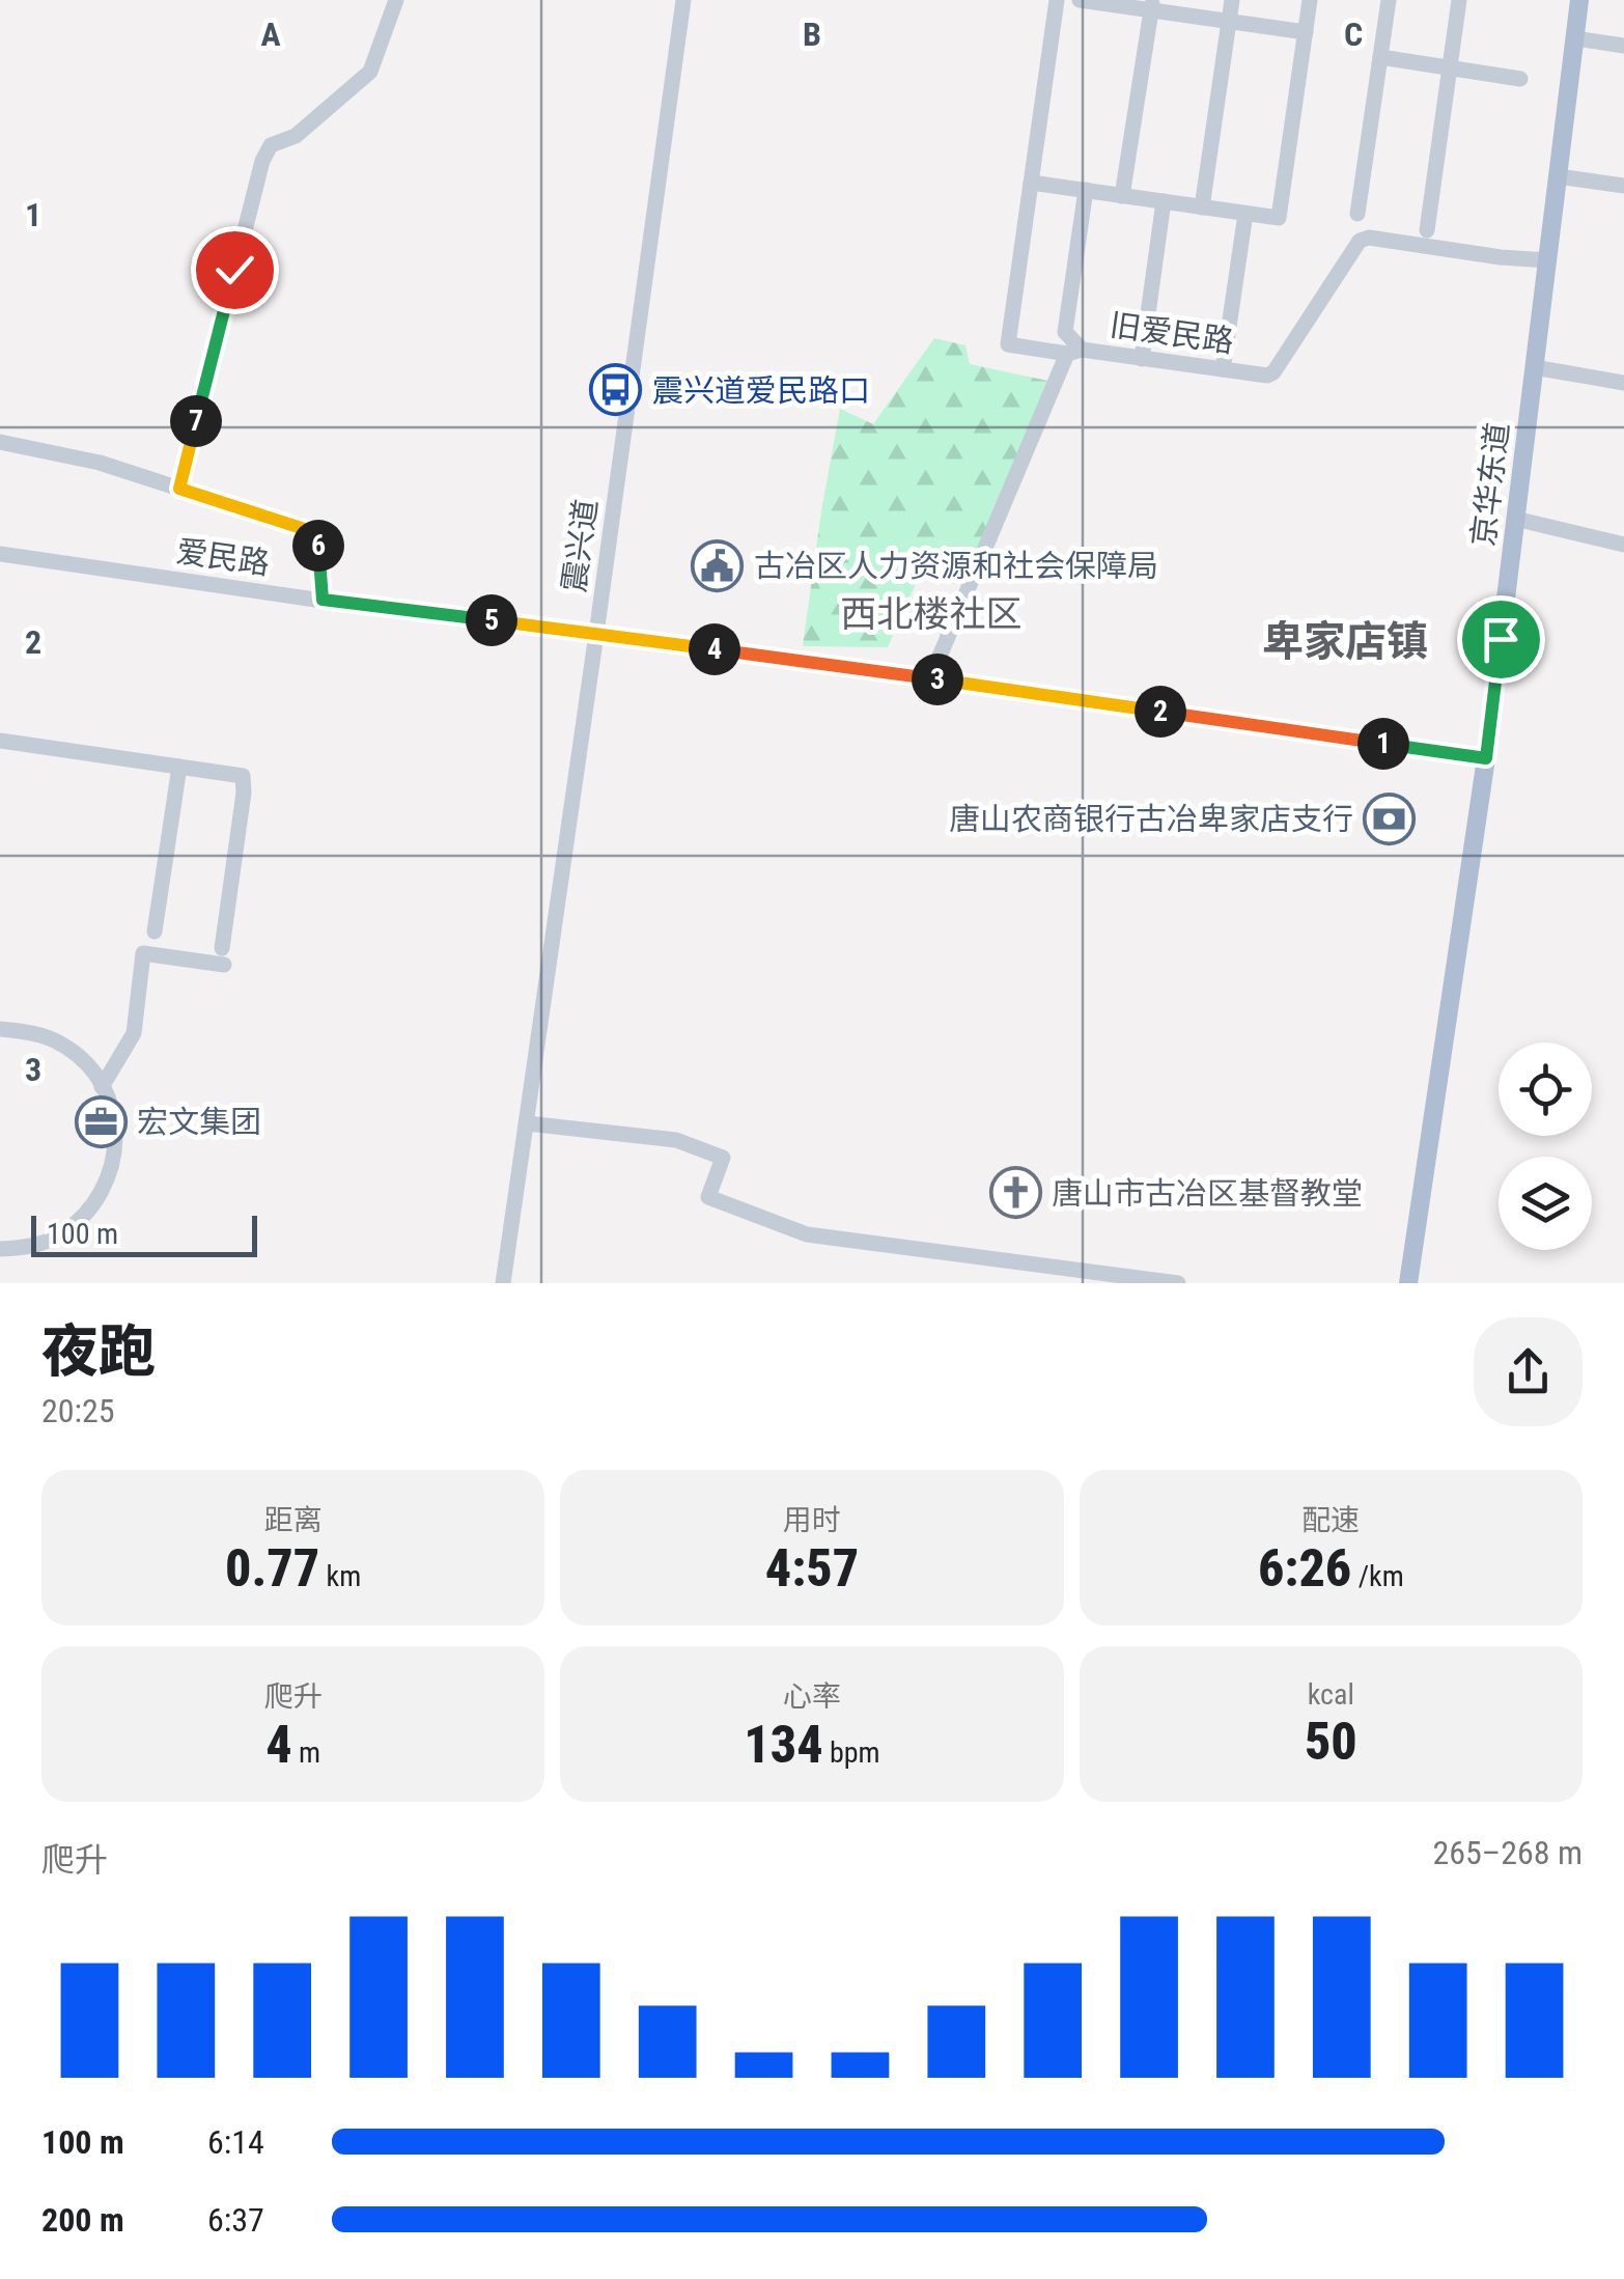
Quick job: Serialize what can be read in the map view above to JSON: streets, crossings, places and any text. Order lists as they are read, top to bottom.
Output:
{
  "streets": {
    "main road": ["京华东道"],
    "street": ["旧爱民路", "震兴道", "爱民路"]
  },
  "crossings": [
    ["旧爱民路", "京华东道"],
    ["旧爱民路", "爱民路"],
    ["京华东道", "爱民路"],
    ["震兴道", "爱民路"]
  ],
  "districts": ["西北楼社区", "卑家店镇"],
  "places": {
    "bus stop": ["震兴道爱民路口"],
    "public building": ["古冶区人力资源和社会保障局"],
    "bank": ["唐山农商银行古冶卑家店支行"],
    "office": ["宏文集团"],
    "church": ["唐山市古冶区基督教堂"]
  },
  "scale_bar": "100 m",
  "page": {
    "pins": [
      "7",
      "6",
      "5",
      "4",
      "3",
      "2",
      "1"
    ],
    "scale": "100 m",
    "heading": ["夜跑", "20:25"],
    "stats": [
      ["距离", "0.77 km"],
      ["用时", "4:57"],
      ["配速", "6:26 /km"],
      ["爬升", "4 m"],
      ["心率", "134 bpm"],
      ["kcal", "50"]
    ],
    "chart": ["爬升", "265–268 m"],
    "list": [
      {
        "name": "100 m",
        "note": "6:14"
      },
      {
        "name": "200 m",
        "note": "6:37"
      }
    ]
  },
  "grid": {
    "columns": ["A", "B", "C"],
    "rows": ["1", "2", "3"]
  }
}
